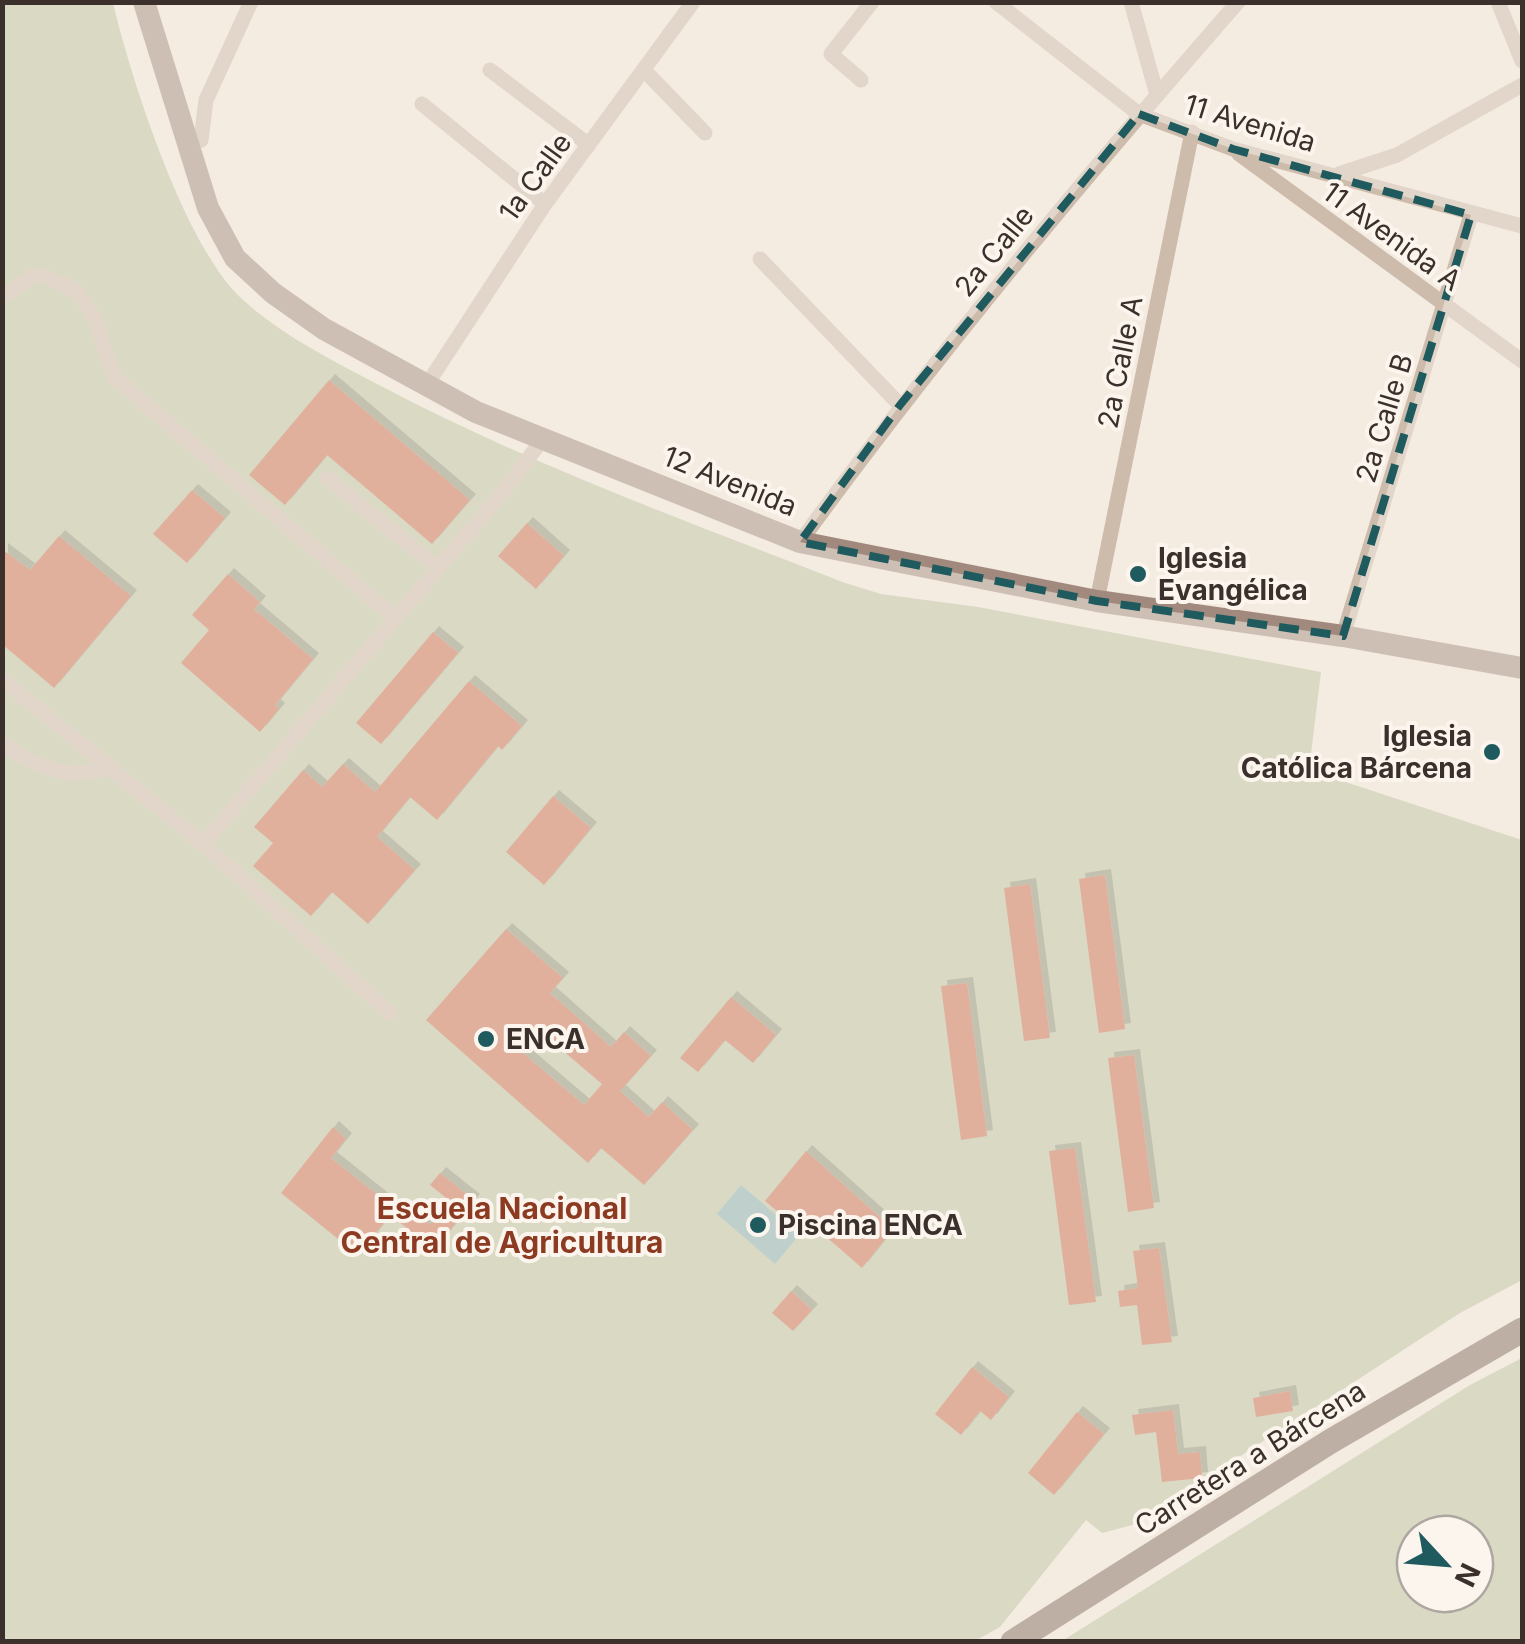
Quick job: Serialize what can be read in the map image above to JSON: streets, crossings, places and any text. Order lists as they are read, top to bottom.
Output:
{
  "streets": {
    "main road": ["12 Avenida", "Carretera a Bárcena"],
    "street": [
      "11 Avenida",
      "1a Calle",
      "11 Avenida A",
      "2a Calle",
      "2a Calle A",
      "2a Calle B"
    ]
  },
  "crossings": [
    ["11 Avenida", "11 Avenida A"],
    ["11 Avenida", "2a Calle"],
    ["11 Avenida", "2a Calle A"],
    ["11 Avenida", "2a Calle B"],
    ["1a Calle", "12 Avenida"],
    ["11 Avenida A", "2a Calle B"],
    ["2a Calle", "12 Avenida"],
    ["2a Calle A", "12 Avenida"],
    ["2a Calle B", "12 Avenida"]
  ],
  "districts": ["Escuela Nacional Central de Agricultura"],
  "places": [
    "Iglesia Evangélica",
    "Iglesia Católica Bárcena",
    "ENCA",
    "Piscina ENCA"
  ],
  "north": "bottom right"
}
